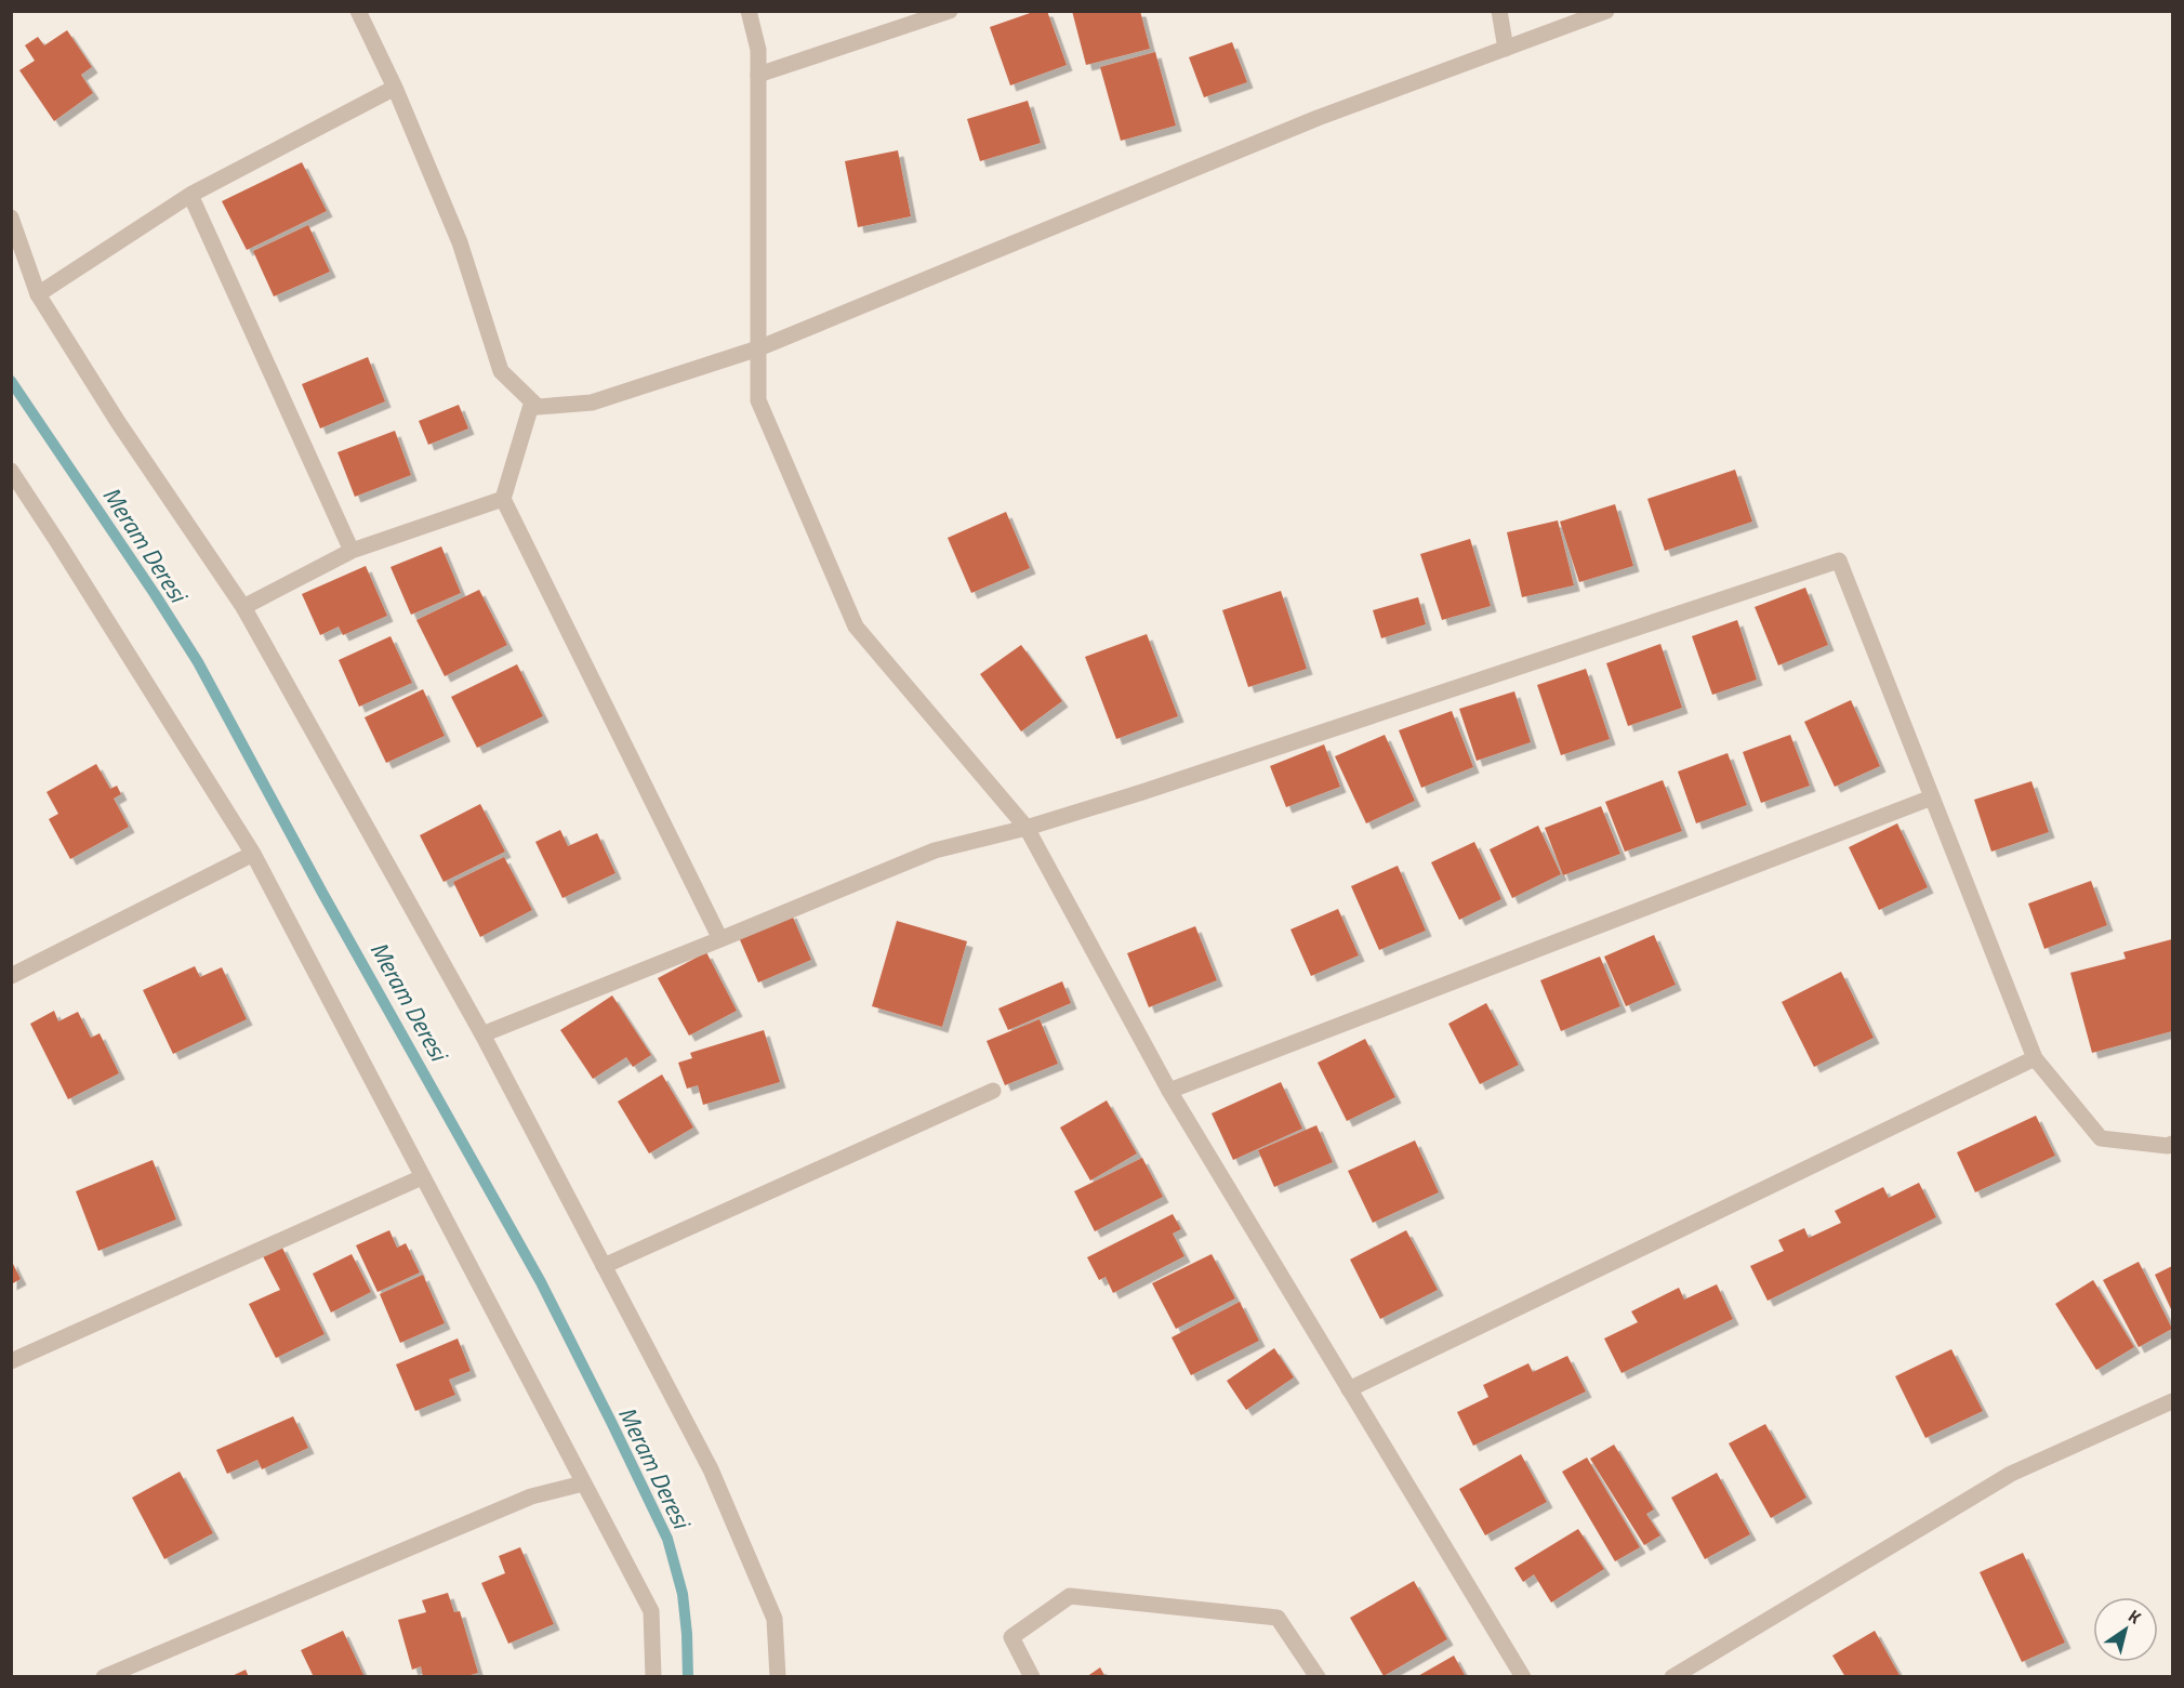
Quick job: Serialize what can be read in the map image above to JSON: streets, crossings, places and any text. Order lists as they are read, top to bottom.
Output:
{
  "water": ["Meram Deresi"],
  "north": "top right"
}
